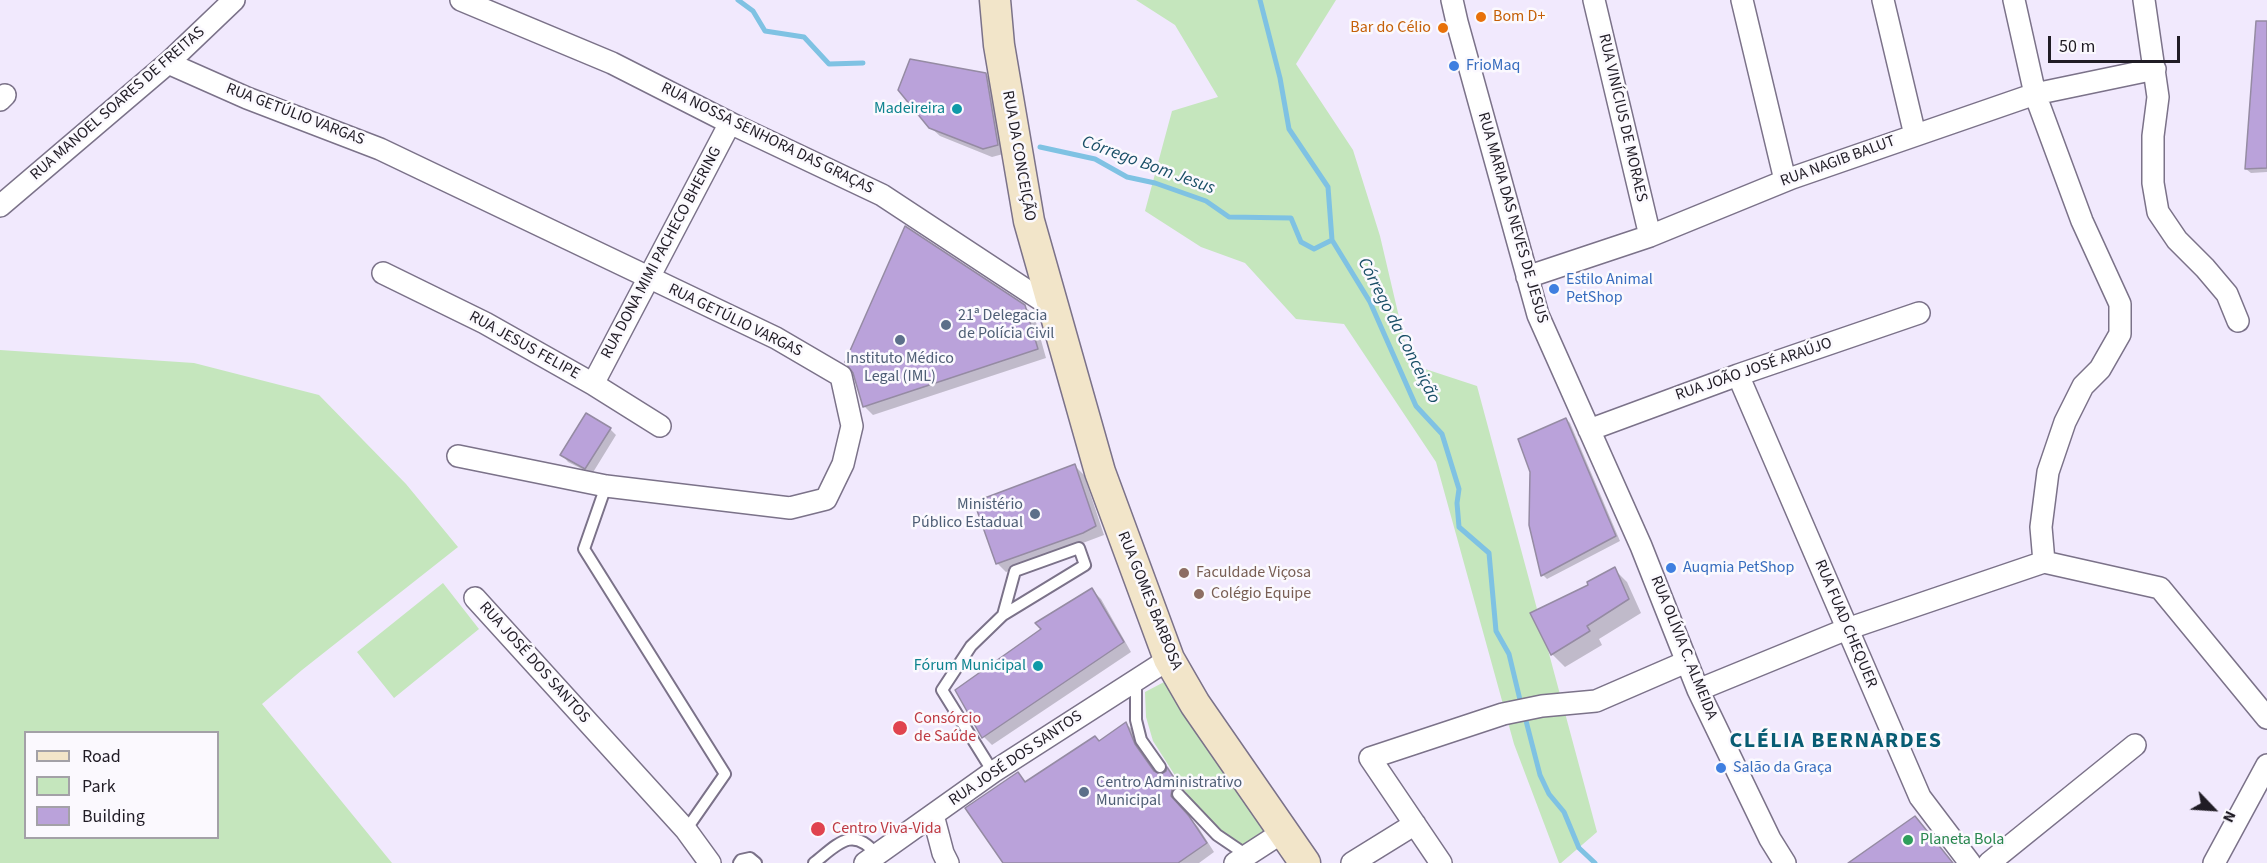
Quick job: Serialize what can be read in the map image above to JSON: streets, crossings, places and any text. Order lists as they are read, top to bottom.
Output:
{
  "streets": {
    "street": [
      "RUA MANOEL SOARES DE FREITAS",
      "RUA GETÚLIO VARGAS",
      "RUA VINÍCIUS DE MORAES",
      "RUA NOSSA SENHORA DAS GRAÇAS",
      "RUA DA CONCEIÇÃO",
      "RUA NAGIB BALUT",
      "RUA MARIA DAS NEVES DE JESUS",
      "RUA DONA MIMI PACHECO BHERING",
      "RUA JESUS FELIPE",
      "RUA JOÃO JOSÉ ARAÚJO",
      "RUA GOMES BARBOSA",
      "RUA FUAD CHEQUER",
      "RUA OLÍVIA C. ALMEIDA",
      "RUA JOSÉ DOS SANTOS"
    ]
  },
  "crossings": [
    ["RUA MANOEL SOARES DE FREITAS", "RUA GETÚLIO VARGAS"],
    ["RUA GETÚLIO VARGAS", "RUA DONA MIMI PACHECO BHERING"],
    ["RUA VINÍCIUS DE MORAES", "RUA NAGIB BALUT"],
    ["RUA NOSSA SENHORA DAS GRAÇAS", "RUA DA CONCEIÇÃO"],
    ["RUA NOSSA SENHORA DAS GRAÇAS", "RUA DONA MIMI PACHECO BHERING"],
    ["RUA NOSSA SENHORA DAS GRAÇAS", "RUA GOMES BARBOSA"],
    ["RUA DA CONCEIÇÃO", "RUA GOMES BARBOSA"],
    ["RUA NAGIB BALUT", "RUA MARIA DAS NEVES DE JESUS"],
    ["RUA MARIA DAS NEVES DE JESUS", "RUA JOÃO JOSÉ ARAÚJO"],
    ["RUA MARIA DAS NEVES DE JESUS", "RUA OLÍVIA C. ALMEIDA"],
    ["RUA DONA MIMI PACHECO BHERING", "RUA JESUS FELIPE"],
    ["RUA JOÃO JOSÉ ARAÚJO", "RUA FUAD CHEQUER"],
    ["RUA JOÃO JOSÉ ARAÚJO", "RUA OLÍVIA C. ALMEIDA"],
    ["RUA GOMES BARBOSA", "RUA JOSÉ DOS SANTOS"]
  ],
  "districts": ["CLÉLIA BERNARDES"],
  "water": ["Córrego Bom Jesus", "Córrego da Conceição"],
  "places": [
    "Bom D+",
    "Bar do Célio",
    "FrioMaq",
    "Madeireira",
    "Estilo Animal PetShop",
    "21ª Delegacia de Polícia Civil",
    "Instituto Médico Legal (IML)",
    "Ministério Público Estadual",
    "Auqmia PetShop",
    "Faculdade Viçosa",
    "Colégio Equipe",
    "Fórum Municipal",
    "Consórcio de Saúde",
    "Salão da Graça",
    "Centro Administrativo Municipal",
    "Centro Viva-Vida",
    "Planeta Bola"
  ],
  "legend": ["Road", "Park", "Building"],
  "scale_bar": "50 m",
  "north": "bottom right"
}
